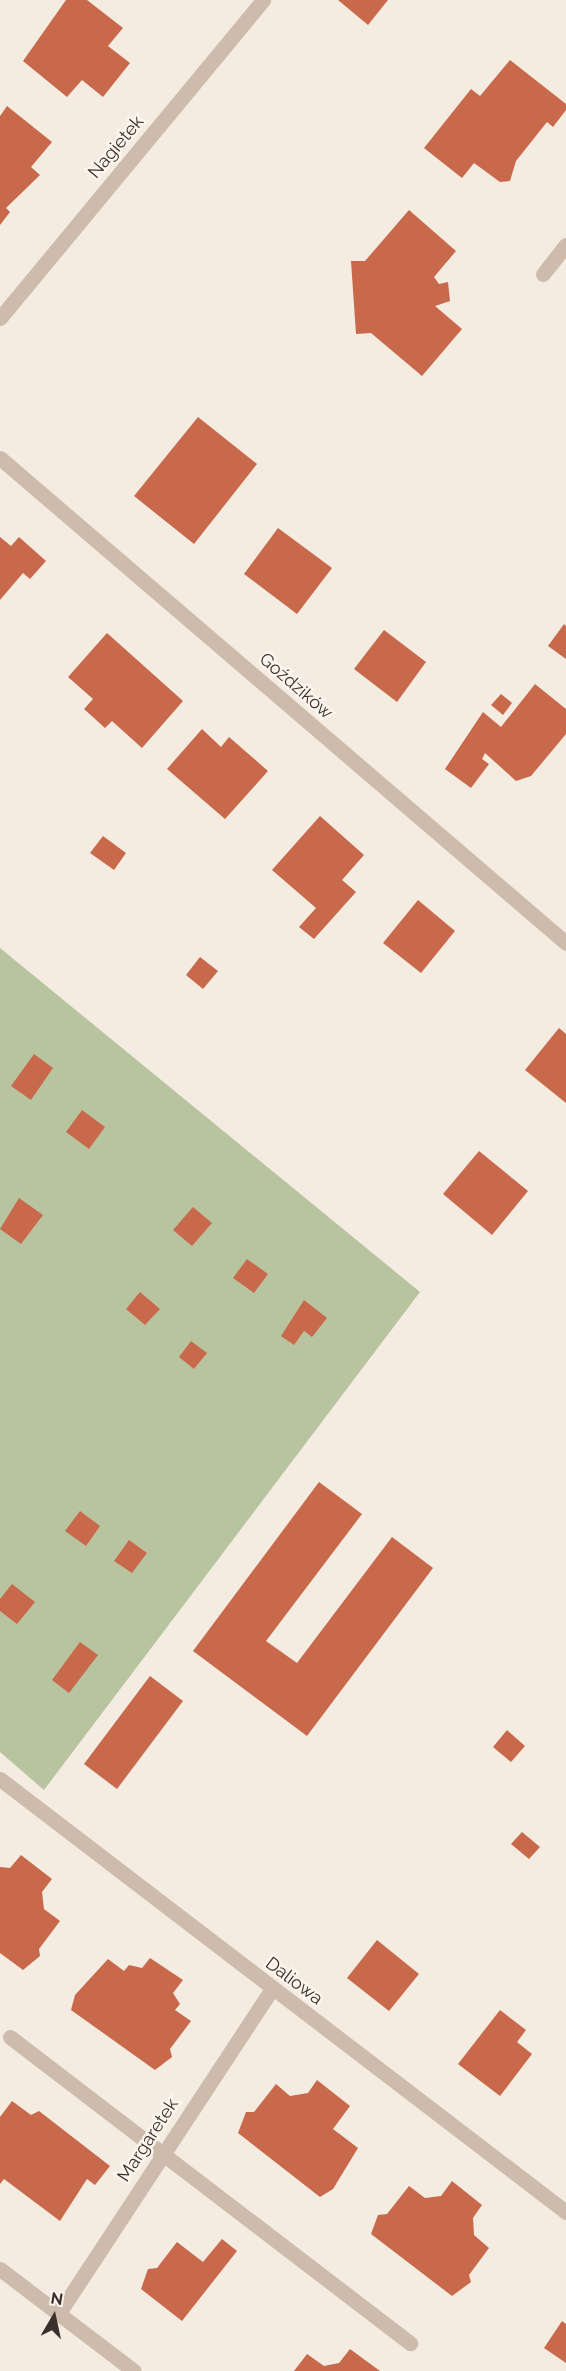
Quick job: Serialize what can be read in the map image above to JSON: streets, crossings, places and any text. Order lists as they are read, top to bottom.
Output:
{
  "streets": {
    "street": [
      "Nagietek",
      "Goździków",
      "Daliowa",
      "Margaretek"
    ]
  },
  "crossings": [
    ["Daliowa", "Margaretek"]
  ],
  "north": "top"
}
